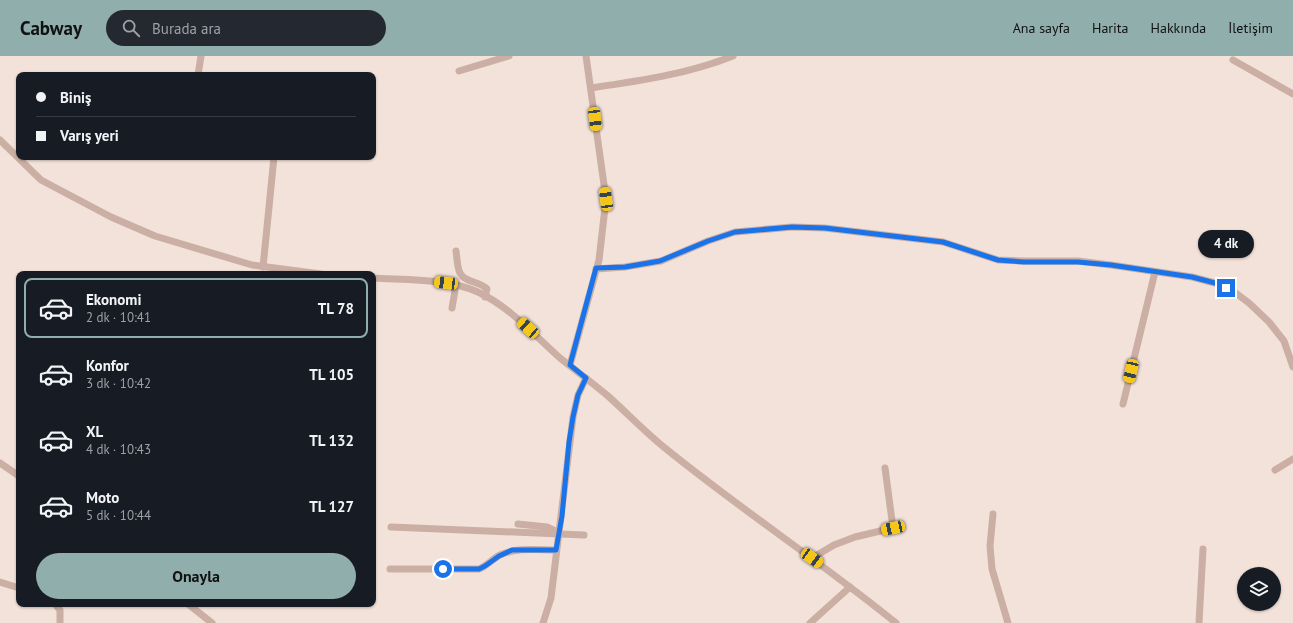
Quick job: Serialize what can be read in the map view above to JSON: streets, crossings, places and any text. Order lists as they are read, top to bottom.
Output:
{
  "page": {
    "header": "Cabway",
    "search": "Burada ara",
    "nav": [
      "Ana sayfa",
      "Harita",
      "Hakkında",
      "İletişim"
    ],
    "banner": ["Biniş", "Varış yeri"],
    "bubble": "4 dk",
    "list": [
      {
        "name": "Ekonomi",
        "note": "2 dk · 10:41",
        "value": "TL 78"
      },
      {
        "name": "Konfor",
        "note": "3 dk · 10:42",
        "value": "TL 105"
      },
      {
        "name": "XL",
        "note": "4 dk · 10:43",
        "value": "TL 132"
      },
      {
        "name": "Moto",
        "note": "5 dk · 10:44",
        "value": "TL 127"
      }
    ],
    "buttons": "Onayla"
  }
}
